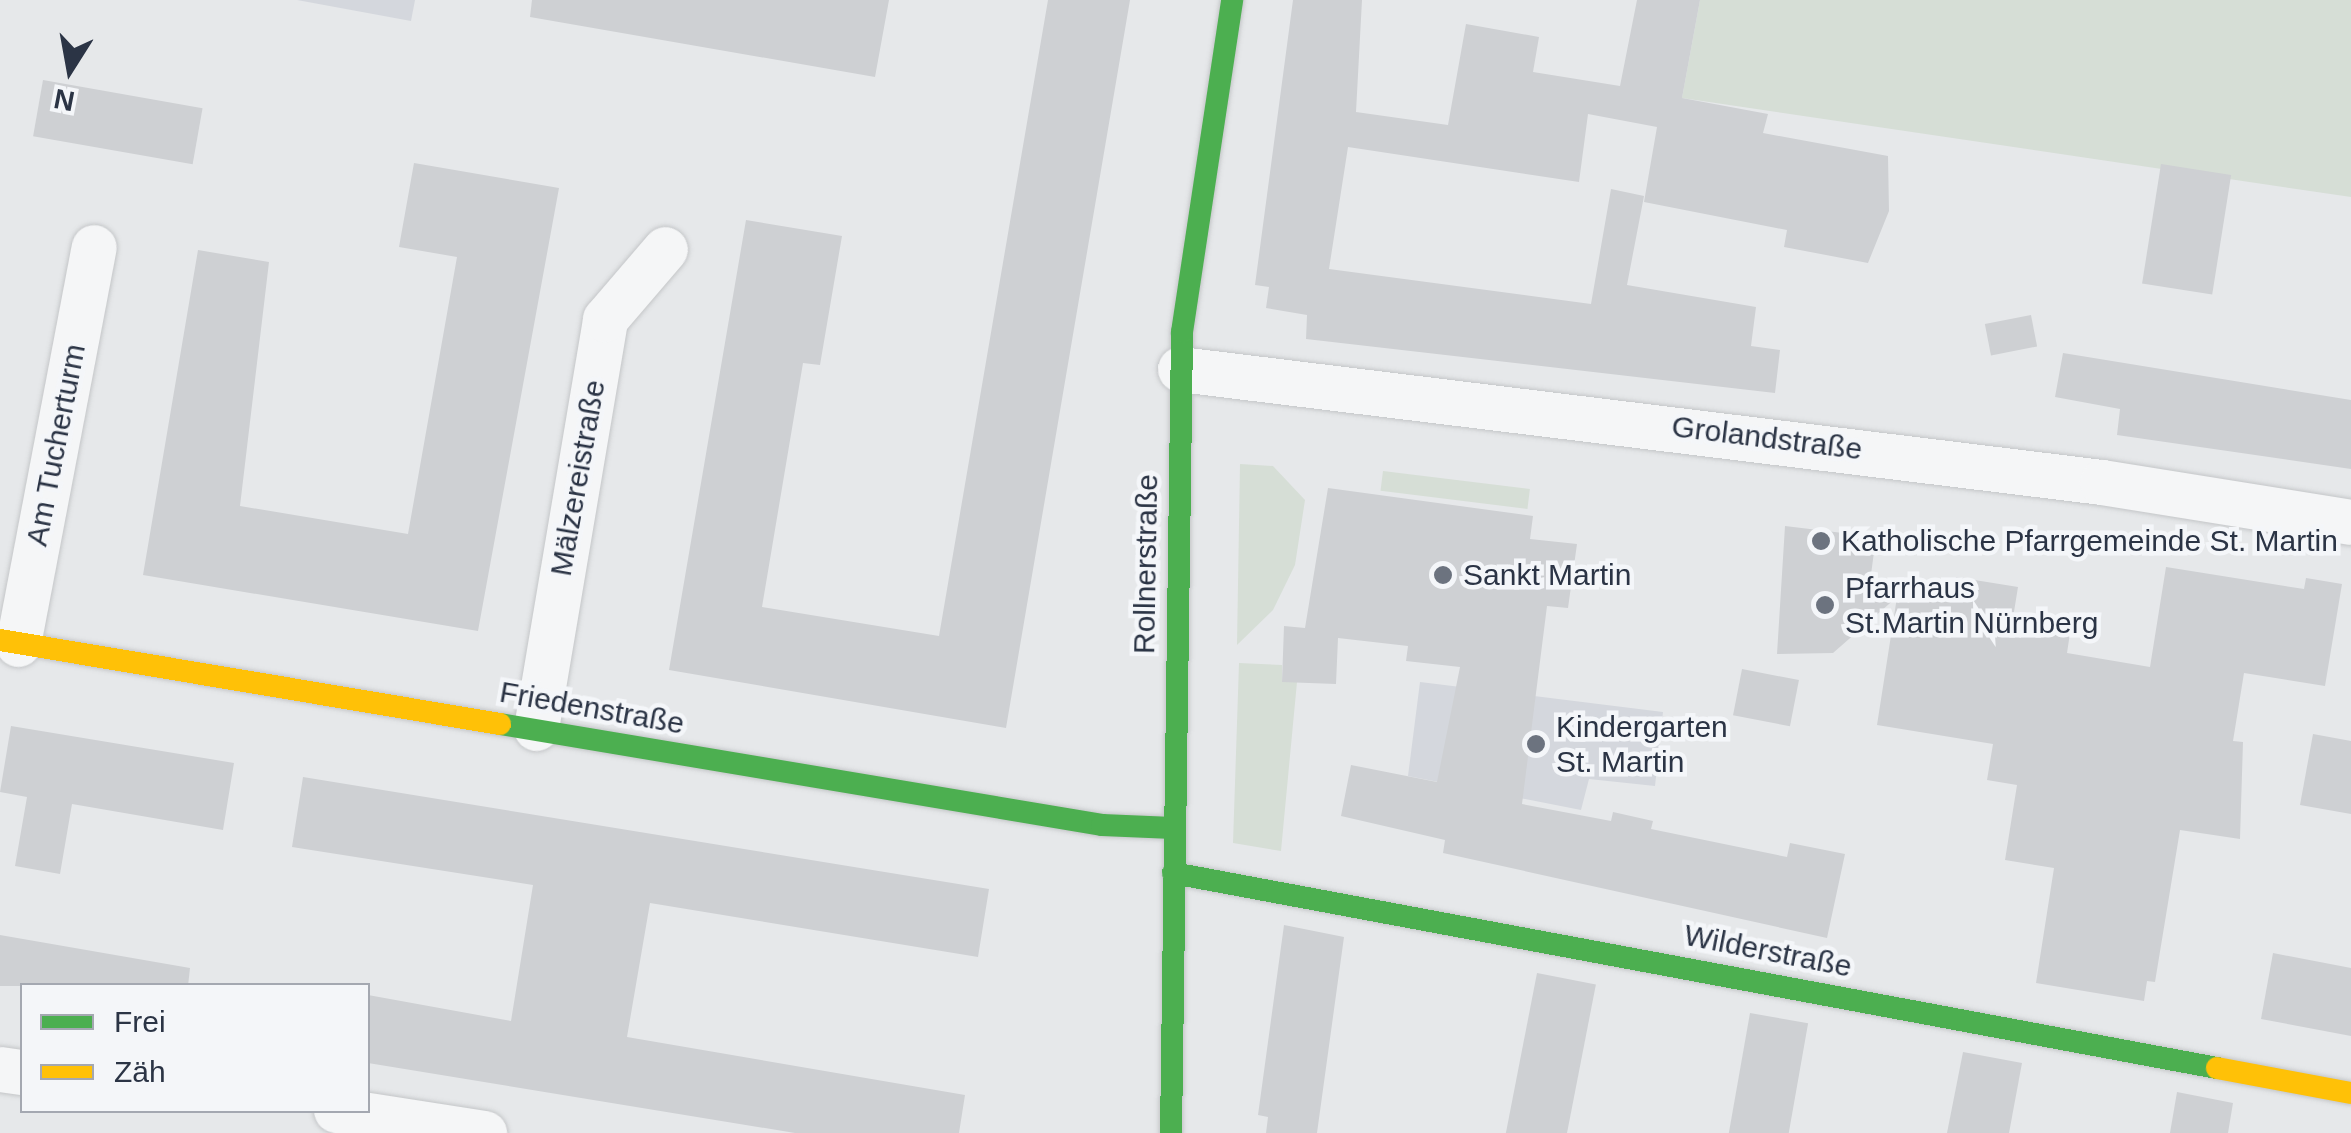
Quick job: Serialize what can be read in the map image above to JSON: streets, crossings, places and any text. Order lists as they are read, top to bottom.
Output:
{
  "streets": {
    "street": [
      "Grolandstraße",
      "Am Tucherturm",
      "Mälzereistraße",
      "Rollnerstraße",
      "Friedenstraße",
      "Wilderstraße"
    ]
  },
  "crossings": [
    ["Grolandstraße", "Rollnerstraße"],
    ["Am Tucherturm", "Friedenstraße"],
    ["Mälzereistraße", "Friedenstraße"],
    ["Rollnerstraße", "Friedenstraße"],
    ["Rollnerstraße", "Wilderstraße"]
  ],
  "places": [
    "Katholische Pfarrgemeinde St. Martin",
    "Sankt Martin",
    "Pfarrhaus St.Martin Nürnberg",
    "Kindergarten St. Martin"
  ],
  "legend": ["Frei", "Zäh"],
  "north": "bottom"
}
